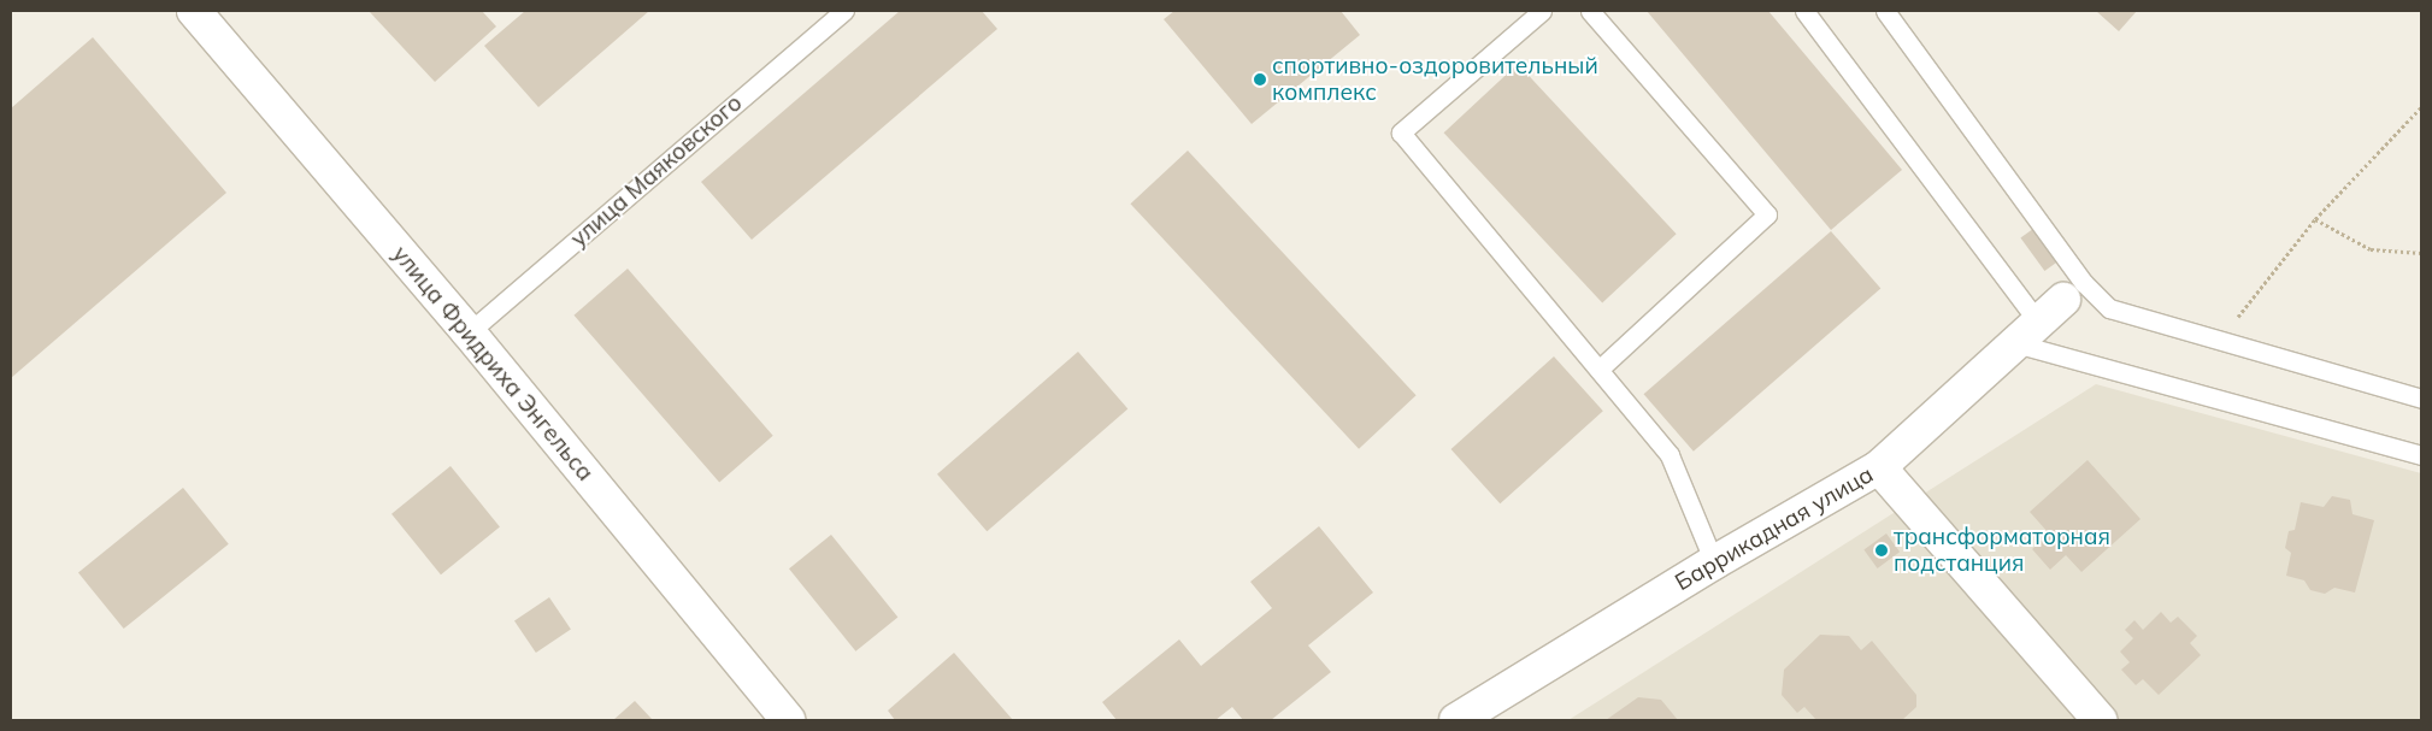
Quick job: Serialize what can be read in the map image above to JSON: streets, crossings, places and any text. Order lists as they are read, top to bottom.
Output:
{
  "streets": {
    "street": ["улица Фридриха Энгельса", "Баррикадная улица"],
    "lane": ["улица Маяковского"]
  },
  "crossings": [
    ["улица Маяковского", "улица Фридриха Энгельса"]
  ],
  "places": ["спортивно-оздоровительный комплекс", "трансформаторная подстанция"]
}
